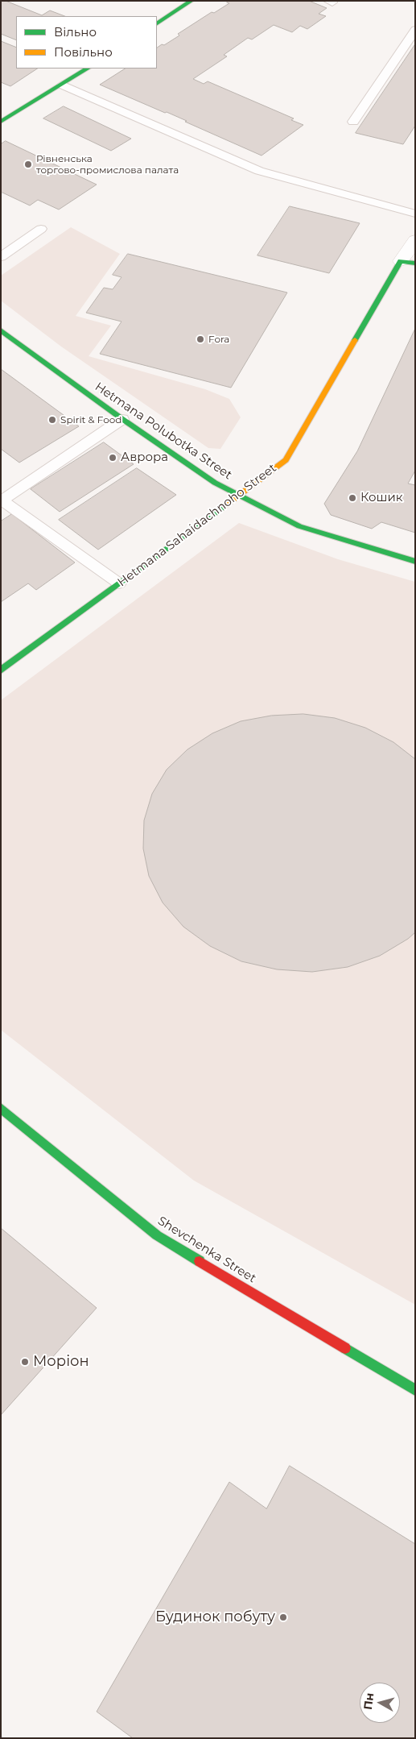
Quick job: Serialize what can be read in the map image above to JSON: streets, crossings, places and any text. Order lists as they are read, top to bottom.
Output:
{
  "streets": {
    "street": ["Hetmana Polubotka Street", "Hetmana Sahaidachnoho Street", "Shevchenka Street"]
  },
  "crossings": [
    ["Hetmana Polubotka Street", "Hetmana Sahaidachnoho Street"]
  ],
  "places": [
    "Рівненська торгово-промислова палата",
    "Fora",
    "Spirit & Food",
    "Аврора",
    "Кошик",
    "Моріон",
    "Будинок побуту"
  ],
  "legend": ["Вільно", "Повільно"],
  "north": "left"
}
